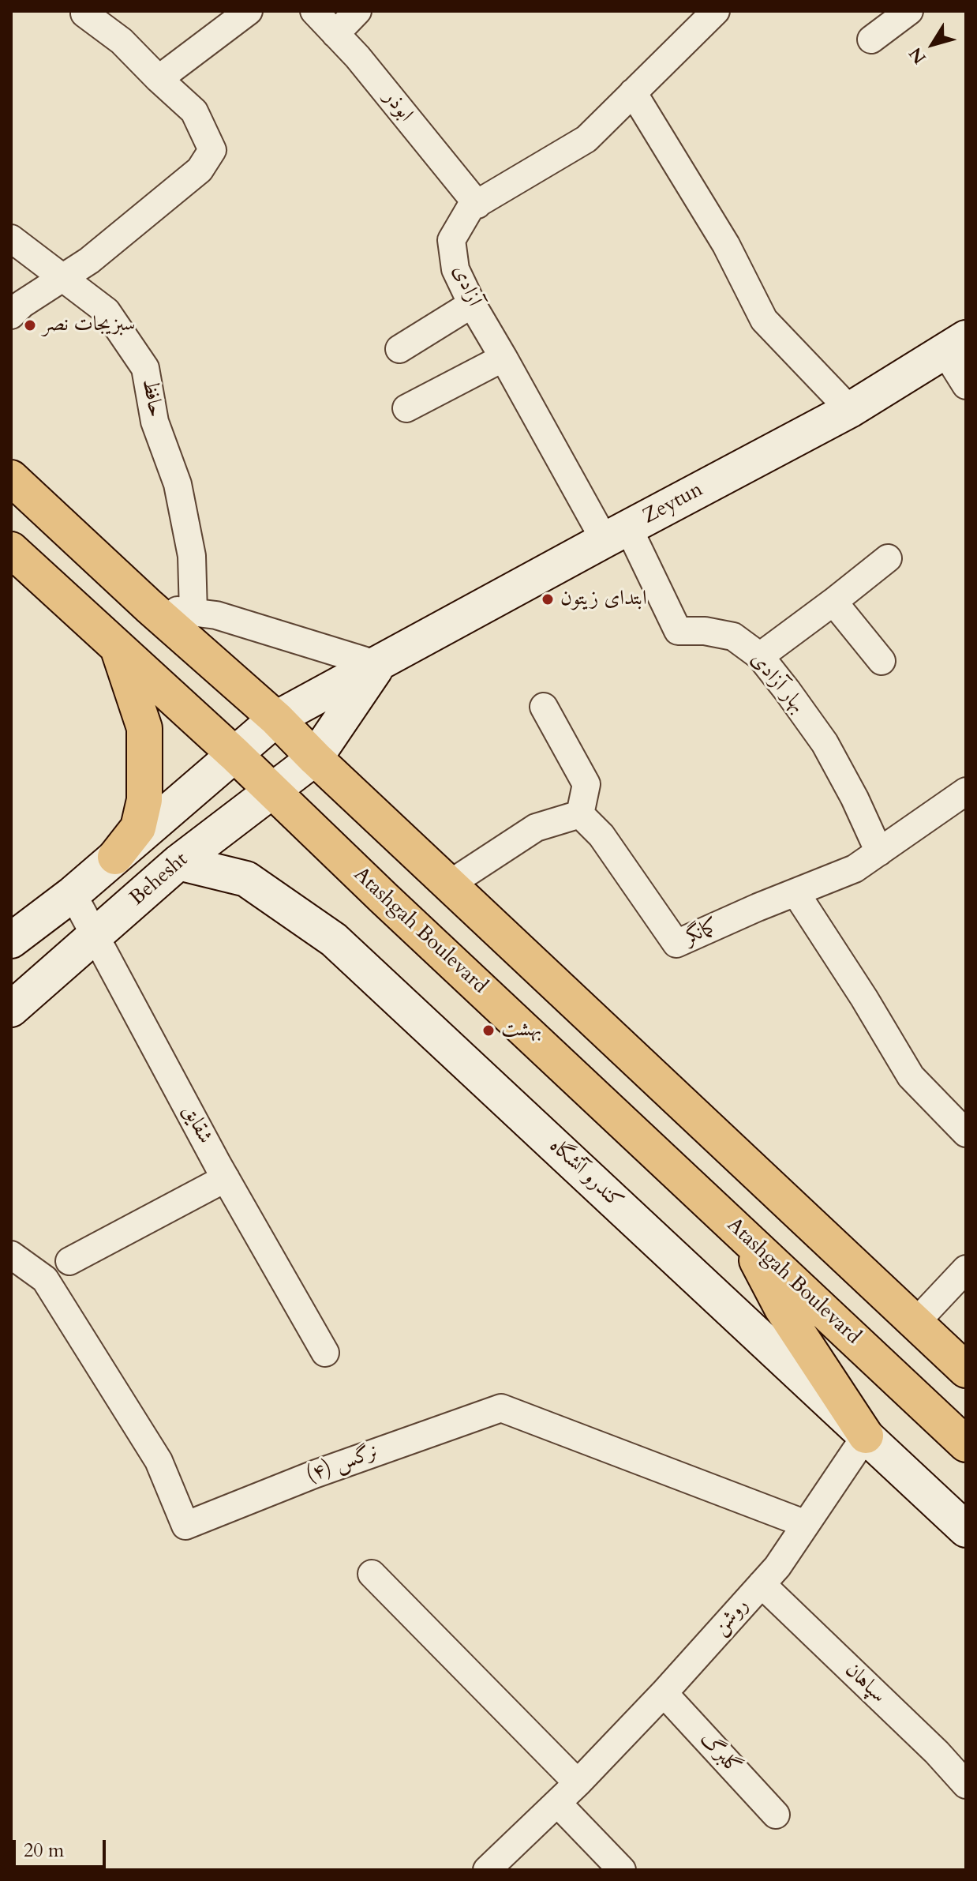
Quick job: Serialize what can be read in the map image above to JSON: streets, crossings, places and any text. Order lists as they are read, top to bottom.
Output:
{
  "streets": {
    "main road": [
      "Zeytun",
      "Behesht",
      "Atashgah Boulevard",
      "کندرو آتشگاه"
    ],
    "street": [
      "ابوذر",
      "آزادی",
      "حافظ",
      "بهار آزادی",
      "کمانگر",
      "شقایق",
      "نرگس (۴)",
      "روشن",
      "سپاهان",
      "گلبرگ"
    ]
  },
  "crossings": [
    ["ابوذر", "آزادی"],
    ["آزادی", "Zeytun"],
    ["آزادی", "بهار آزادی"],
    ["Zeytun", "بهار آزادی"],
    ["Zeytun", "Behesht"],
    ["Zeytun", "Atashgah Boulevard"],
    ["بهار آزادی", "کمانگر"],
    ["Behesht", "Atashgah Boulevard"],
    ["Behesht", "شقایق"],
    ["Behesht", "کندرو آتشگاه"],
    ["کندرو آتشگاه", "روشن"],
    ["نرگس (۴)", "روشن"],
    ["روشن", "سپاهان"],
    ["روشن", "گلبرگ"]
  ],
  "places": ["سبزیجات نصر", "ابتدای زیتون", "بهشت"],
  "scale_bar": "20 m",
  "north": "bottom left"
}
